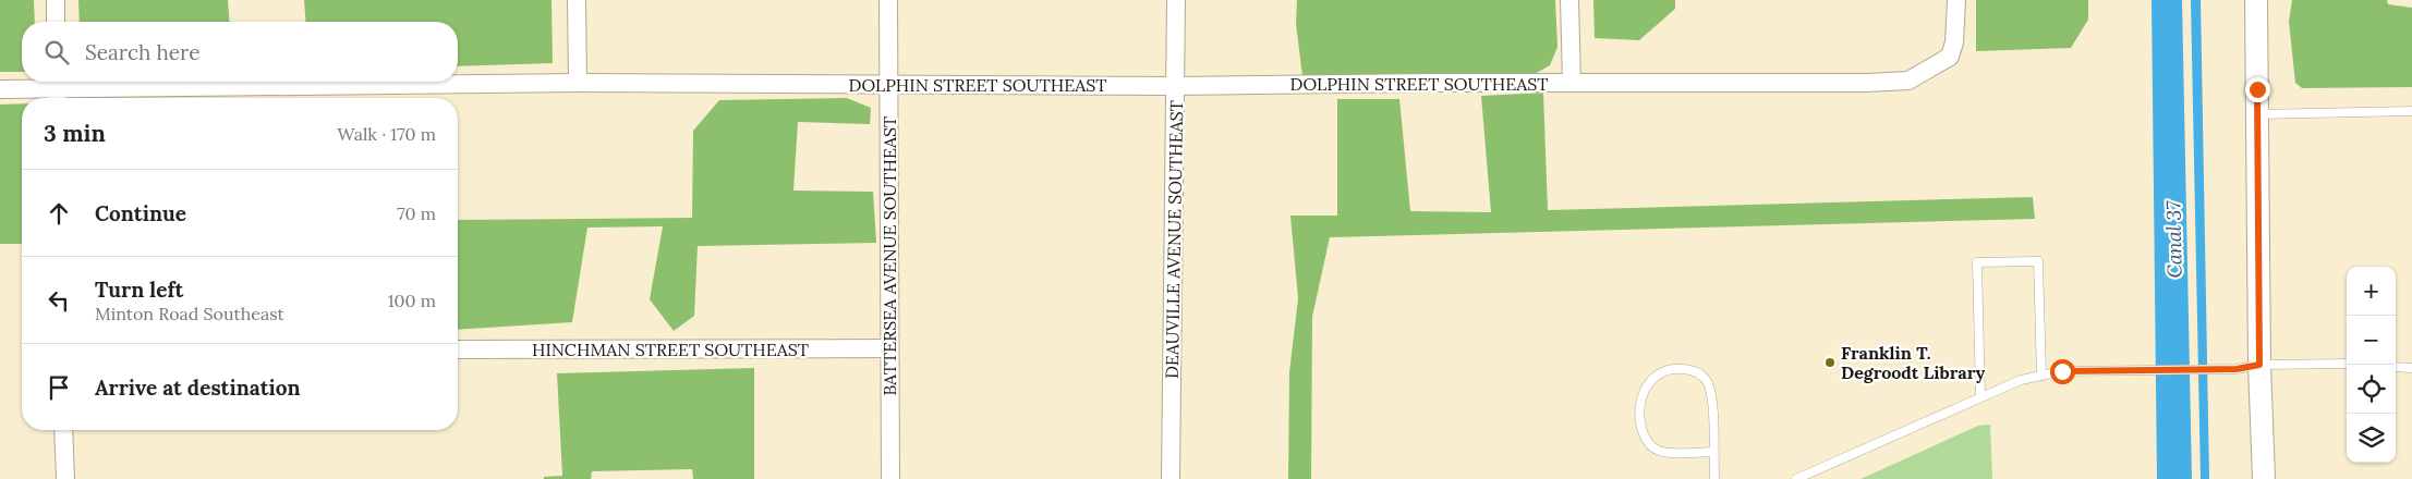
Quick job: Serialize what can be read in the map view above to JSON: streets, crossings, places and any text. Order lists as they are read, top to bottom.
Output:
{
  "streets": {
    "street": [
      "DOLPHIN STREET SOUTHEAST",
      "DEAUVILLE AVENUE SOUTHEAST",
      "BATTERSEA AVENUE SOUTHEAST",
      "HINCHMAN STREET SOUTHEAST"
    ]
  },
  "crossings": [
    ["DOLPHIN STREET SOUTHEAST", "DEAUVILLE AVENUE SOUTHEAST"],
    ["DOLPHIN STREET SOUTHEAST", "BATTERSEA AVENUE SOUTHEAST"],
    ["BATTERSEA AVENUE SOUTHEAST", "HINCHMAN STREET SOUTHEAST"]
  ],
  "water": ["Canal 37"],
  "places": ["Franklin T. Degroodt Library"],
  "page": {
    "search": "Search here",
    "heading": ["3 min", "Walk · 170 m"],
    "list": [
      ["Continue", "70 m"],
      ["Turn left", "Minton Road Southeast", "100 m"],
      "Arrive at destination"
    ],
    "map_buttons": ["+", "−"]
  }
}
